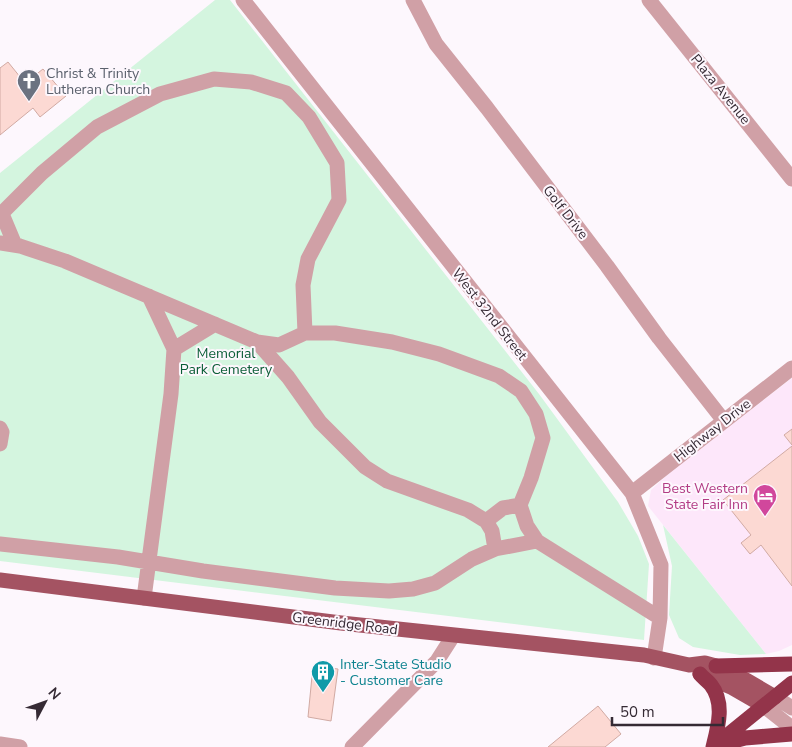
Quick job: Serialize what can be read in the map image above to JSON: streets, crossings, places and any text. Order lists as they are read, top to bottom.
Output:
{
  "streets": {
    "main road": ["Greenridge Road"],
    "street": [
      "Plaza Avenue",
      "Golf Drive",
      "West 32nd Street",
      "Highway Drive"
    ]
  },
  "crossings": [
    ["Golf Drive", "Highway Drive"],
    ["West 32nd Street", "Highway Drive"],
    ["West 32nd Street", "Greenridge Road"]
  ],
  "parks": ["Memorial Park Cemetery"],
  "places": {
    "church": ["Christ & Trinity Lutheran Church"],
    "hotel": ["Best Western State Fair Inn"],
    "building": ["Inter-State Studio - Customer Care"]
  },
  "scale_bar": "50 m",
  "north": "top right"
}
